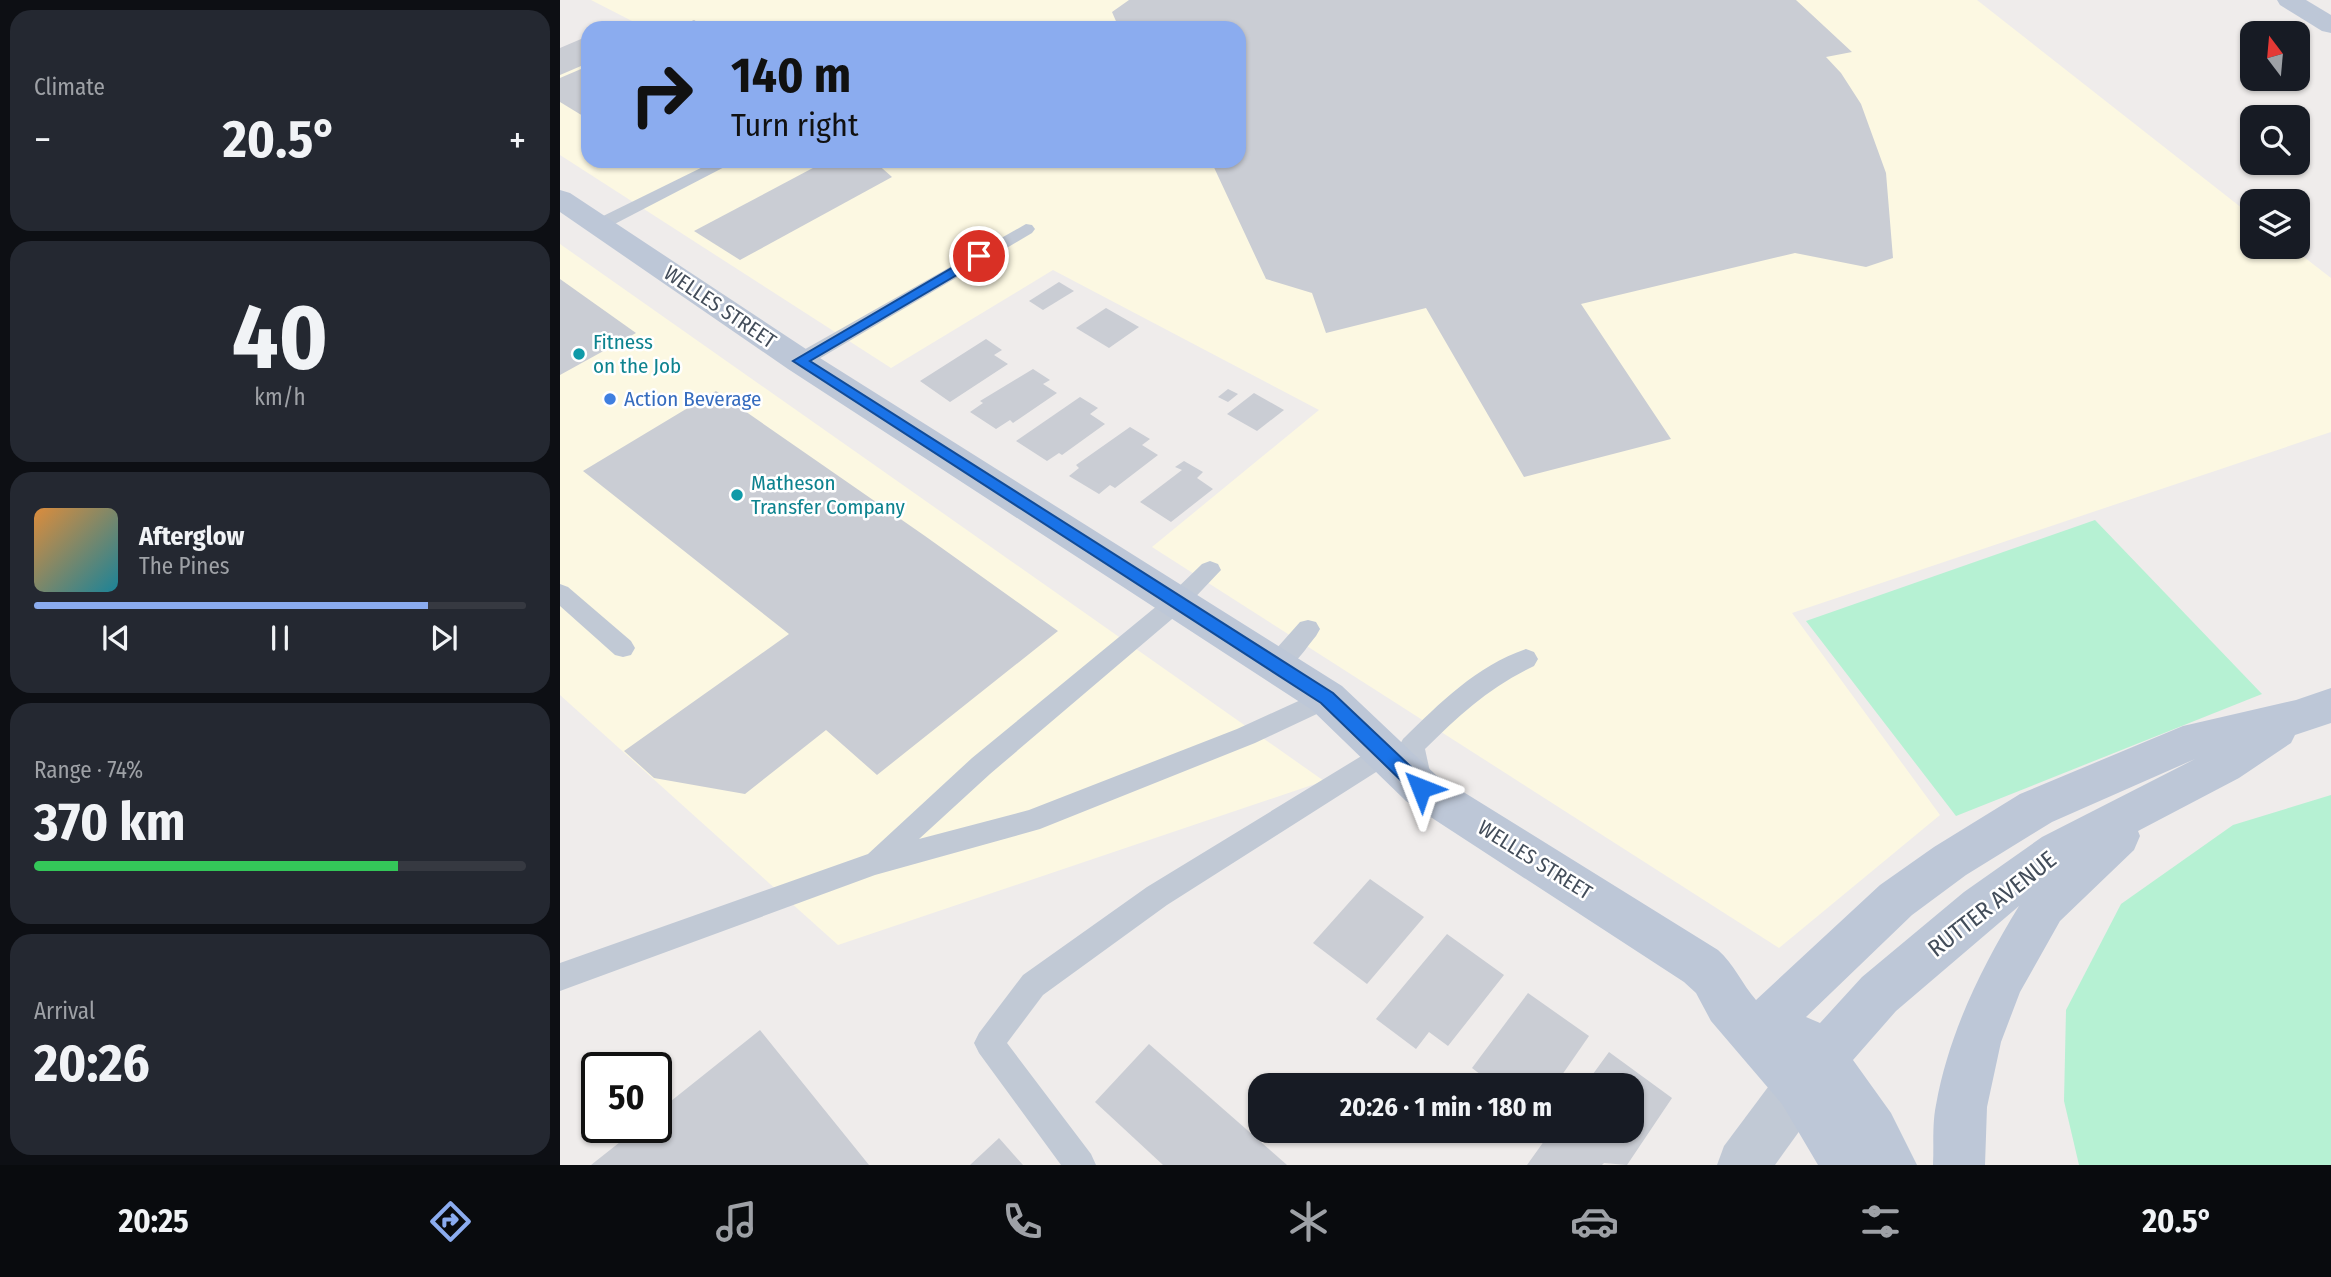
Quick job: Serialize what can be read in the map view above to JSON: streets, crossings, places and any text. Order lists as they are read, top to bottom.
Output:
{
  "streets": {
    "main road": ["WELLES STREET", "RUTTER AVENUE"]
  },
  "crossings": [
    ["WELLES STREET", "RUTTER AVENUE"]
  ],
  "places": ["Fitness on the Job", "Action Beverage", "Matheson Transfer Company"],
  "north": "top",
  "page": {
    "tile": [
      "Climate",
      ["40", "km/h"],
      ["Range · 74%", "370 km"],
      ["Arrival", "20:26"]
    ],
    "turn": ["140 m", "Turn right"],
    "heat": ["−", "20.5°", "+"],
    "song": ["Afterglow", "The Pines"],
    "limit": "50",
    "trip": "20:26 · 1 min · 180 m",
    "tabs": ["20:25", "20.5°"]
  }
}
